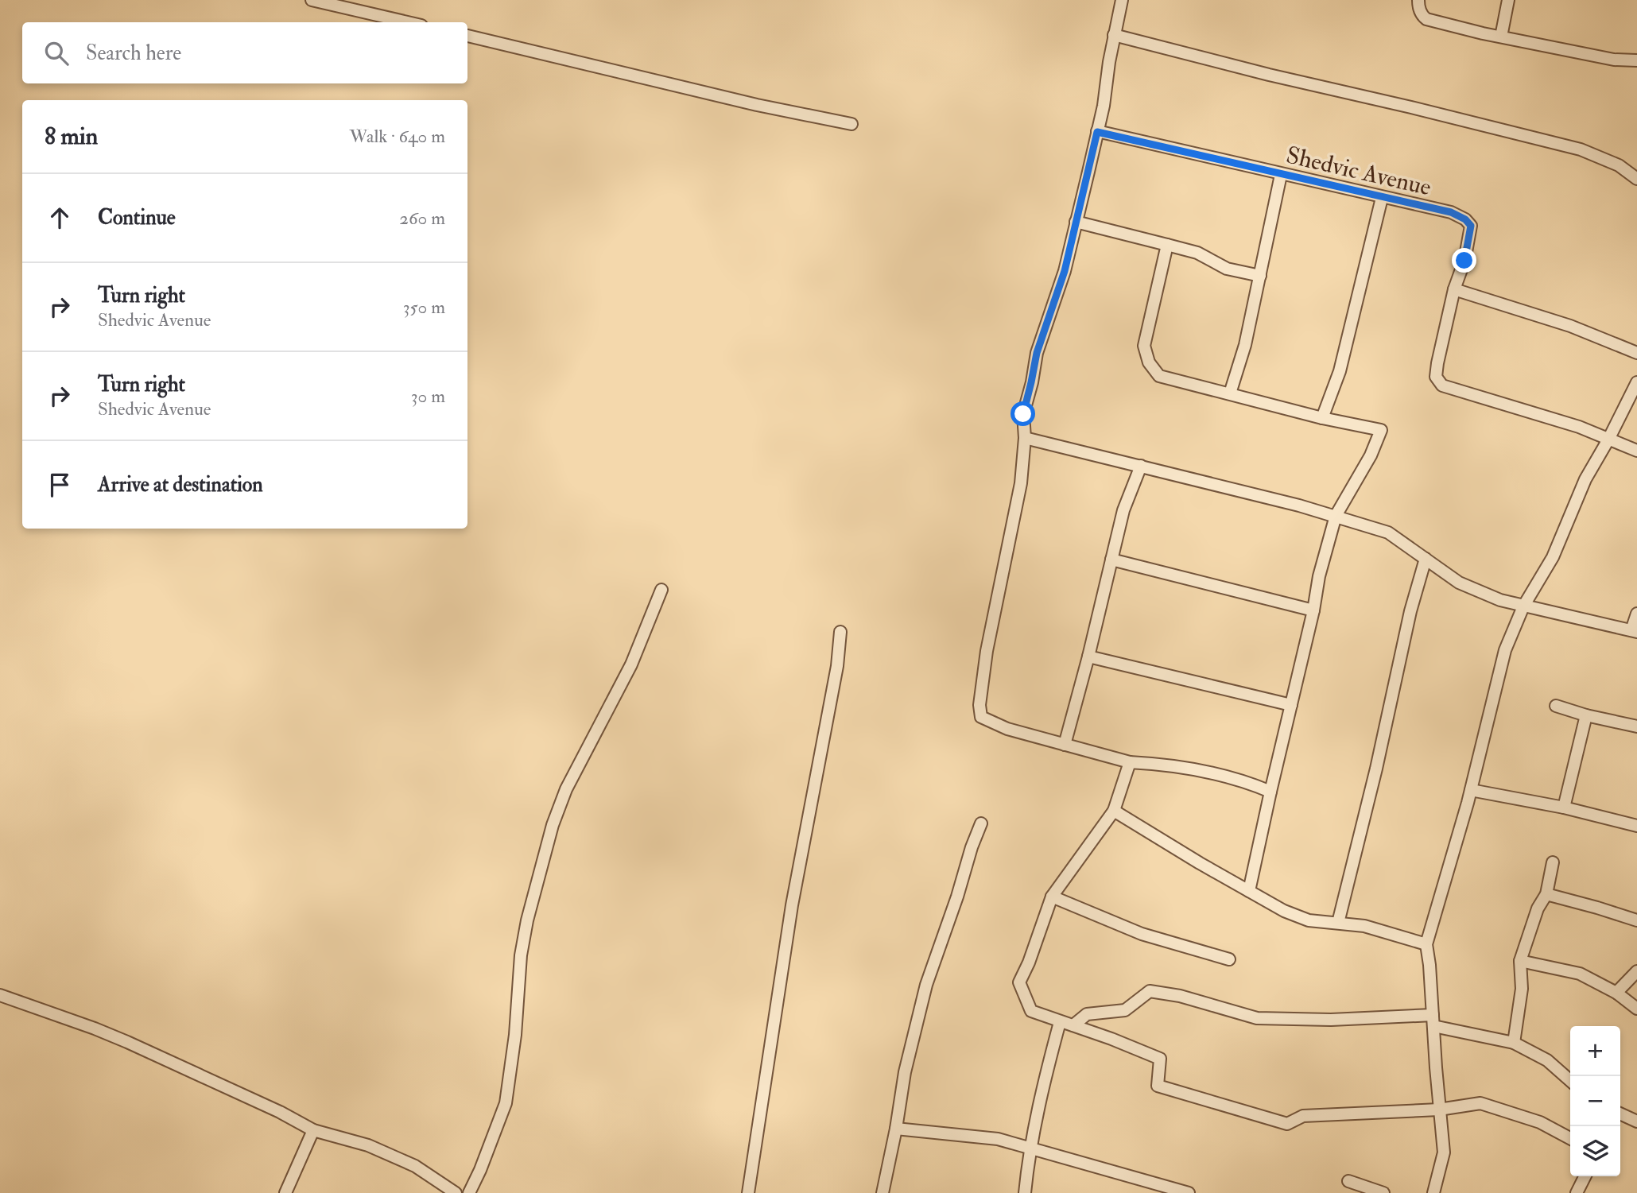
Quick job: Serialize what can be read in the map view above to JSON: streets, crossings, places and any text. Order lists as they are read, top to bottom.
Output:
{
  "streets": {
    "street": ["Shedvic Avenue"]
  },
  "page": {
    "search": "Search here",
    "heading": ["8 min", "Walk · 640 m"],
    "list": [
      ["Continue", "260 m"],
      ["Turn right", "Shedvic Avenue", "350 m"],
      ["Turn right", "Shedvic Avenue", "30 m"],
      "Arrive at destination"
    ],
    "map_buttons": ["+", "−"]
  }
}
